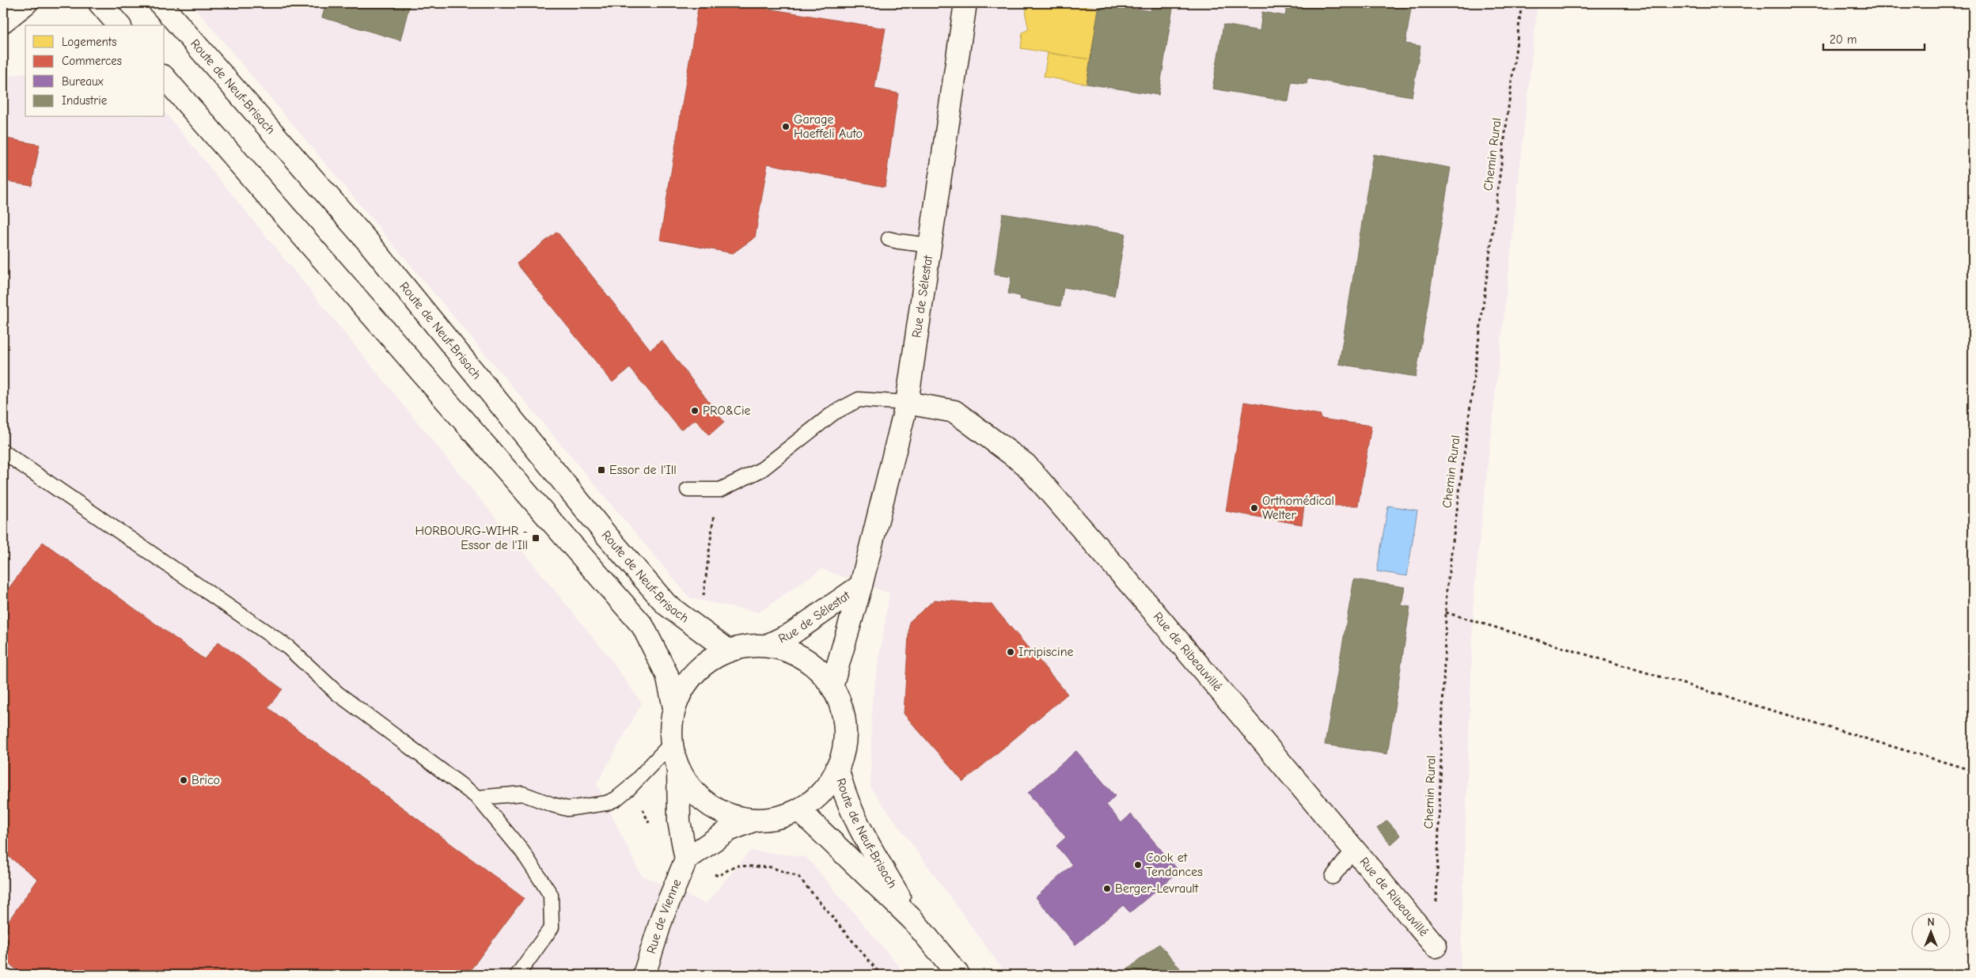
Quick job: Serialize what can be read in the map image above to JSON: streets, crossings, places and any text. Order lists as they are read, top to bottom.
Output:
{
  "streets": {
    "main road": [
      "Route de Neuf-Brisach",
      "Rue de Sélestat",
      "Rue de Ribeauvillé",
      "Rue de Vienne"
    ],
    "path": ["Chemin Rural"]
  },
  "crossings": [
    ["Route de Neuf-Brisach", "Rue de Sélestat"],
    ["Chemin Rural", "Rue de Ribeauvillé"],
    ["Rue de Sélestat", "Rue de Ribeauvillé"]
  ],
  "places": {
    "other": [
      "Garage Haeffeli Auto",
      "PRO&Cie",
      "Orthomédical Welter",
      "Irripiscine",
      "Brico",
      "Cook et Tendances",
      "Berger-Levrault"
    ],
    "transit": ["Essor de l'Ill", "HORBOURG-WIHR - Essor de l'Ill"]
  },
  "legend": [
    "Logements",
    "Commerces",
    "Bureaux",
    "Industrie"
  ],
  "scale_bar": "20 m",
  "north": "top"
}
